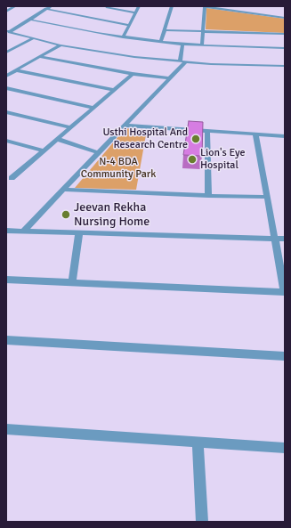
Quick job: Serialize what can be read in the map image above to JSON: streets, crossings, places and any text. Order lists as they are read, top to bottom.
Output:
{
  "parks": ["N-4 BDA Community Park"],
  "places": ["Usthi Hospital And Research Centre", "Lion's Eye Hospital", "Jeevan Rekha Nursing Home"]
}
